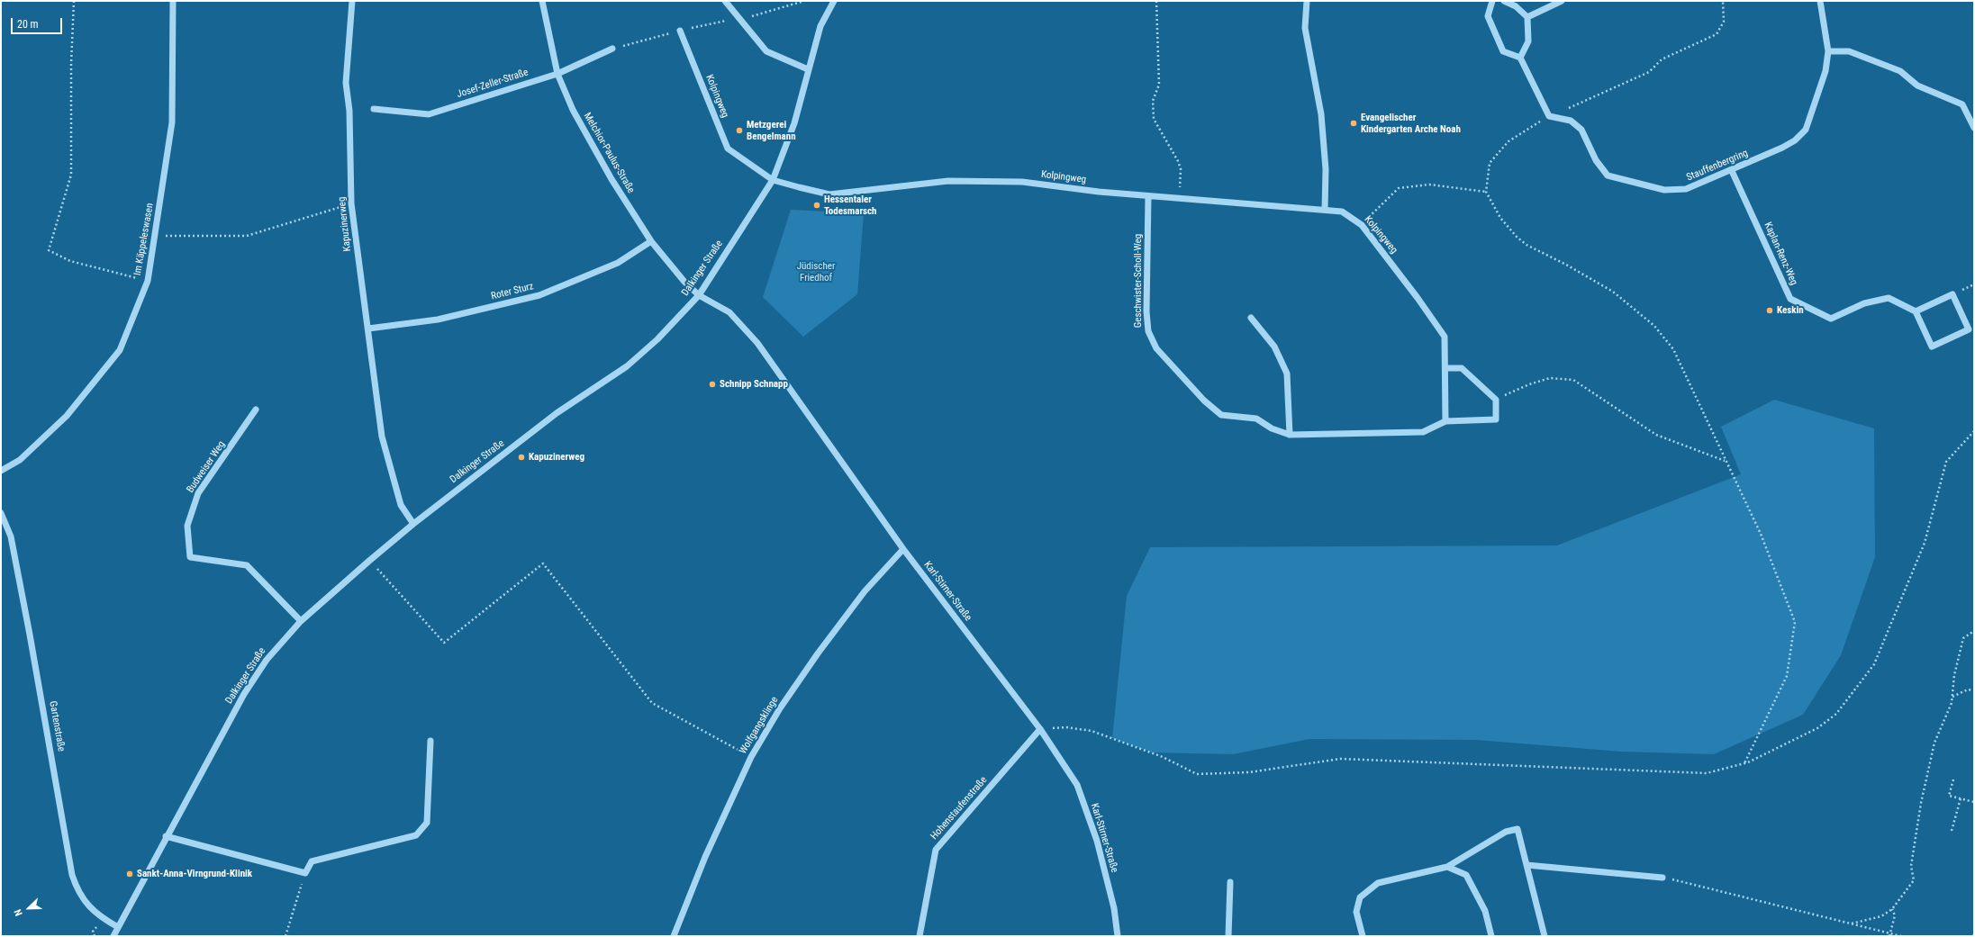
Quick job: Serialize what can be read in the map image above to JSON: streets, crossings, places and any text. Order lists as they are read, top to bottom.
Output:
{
  "streets": {
    "street": [
      "Josef-Zeller-Straße",
      "Kolpingweg",
      "Melchior-Paulus-Straße",
      "Stauffenbergring",
      "Kapuzinerweg",
      "Im Käppeleswasen",
      "Kaplan-Renz-Weg",
      "Dalkinger Straße",
      "Geschwister-Scholl-Weg",
      "Roter Sturz",
      "Budweiser Weg",
      "Karl-Stirner-Straße",
      "Wolfgangsklinge",
      "Gartenstraße",
      "Hohenstaufenstraße"
    ]
  },
  "crossings": [
    ["Josef-Zeller-Straße", "Melchior-Paulus-Straße"],
    ["Kolpingweg", "Dalkinger Straße"],
    ["Kolpingweg", "Geschwister-Scholl-Weg"],
    ["Melchior-Paulus-Straße", "Dalkinger Straße"],
    ["Melchior-Paulus-Straße", "Roter Sturz"],
    ["Melchior-Paulus-Straße", "Karl-Stirner-Straße"],
    ["Stauffenbergring", "Kaplan-Renz-Weg"],
    ["Kapuzinerweg", "Dalkinger Straße"],
    ["Kapuzinerweg", "Roter Sturz"],
    ["Dalkinger Straße", "Budweiser Weg"],
    ["Dalkinger Straße", "Karl-Stirner-Straße"],
    ["Dalkinger Straße", "Gartenstraße"],
    ["Karl-Stirner-Straße", "Wolfgangsklinge"],
    ["Karl-Stirner-Straße", "Hohenstaufenstraße"]
  ],
  "parks": ["Jüdischer Friedhof"],
  "places": [
    "Evangelischer Kindergarten Arche Noah",
    "Metzgerei Bengelmann",
    "Hessentaler Todesmarsch",
    "Keskin",
    "Schnipp Schnapp",
    "Kapuzinerweg",
    "Sankt-Anna-Virngrund-Klinik"
  ],
  "scale_bar": "20 m",
  "north": "bottom left"
}
